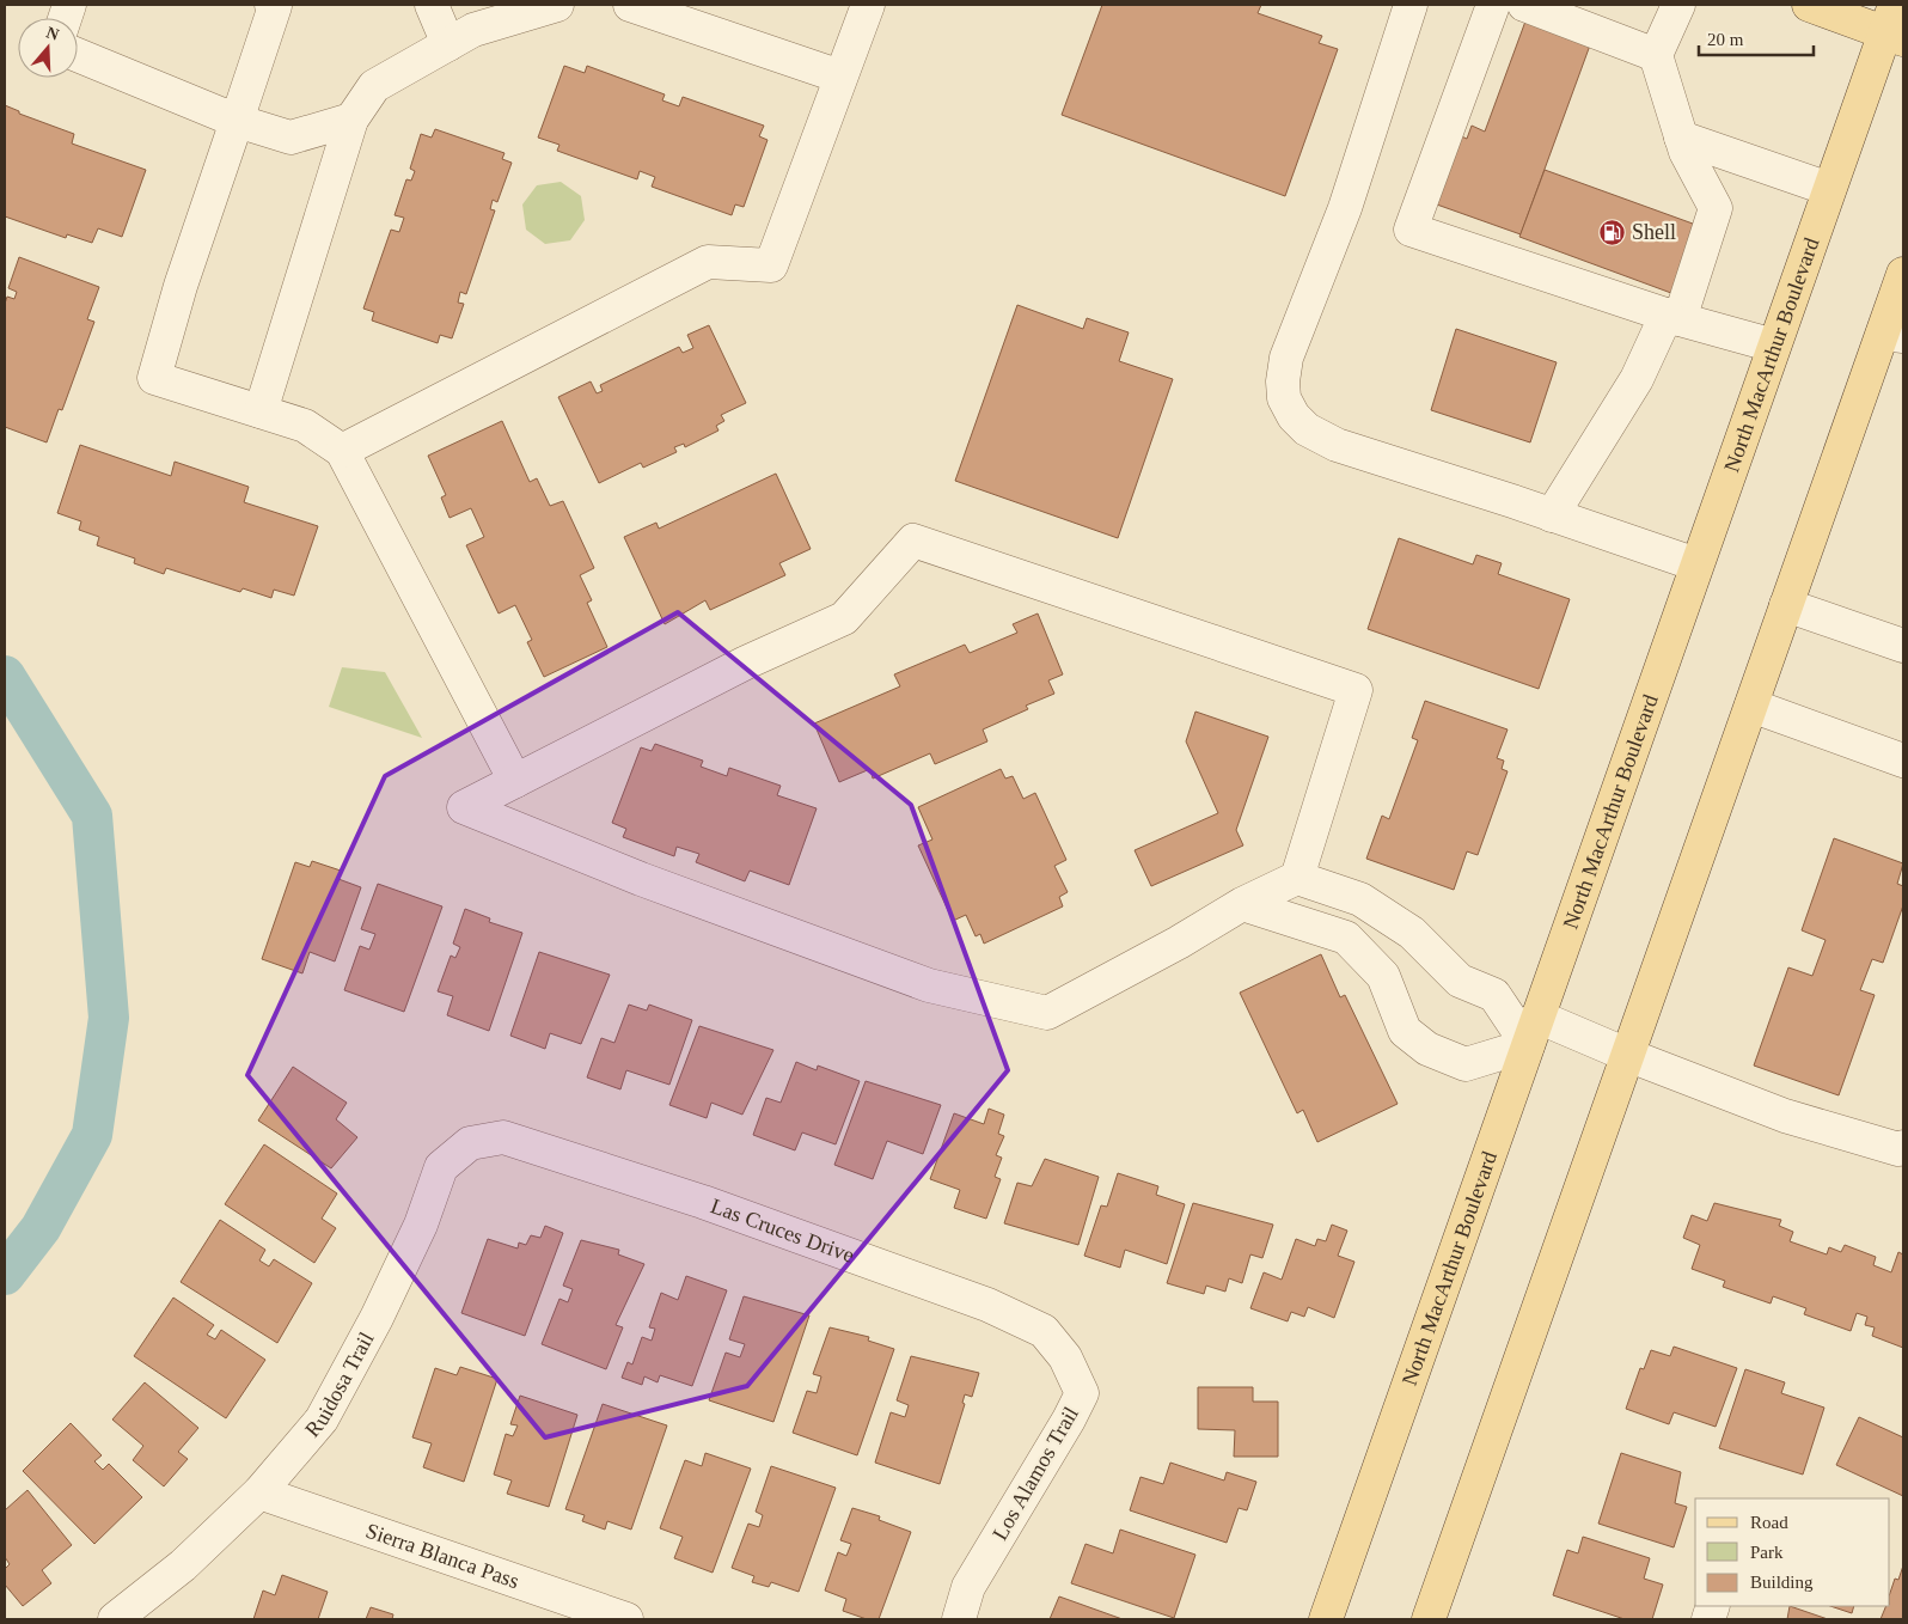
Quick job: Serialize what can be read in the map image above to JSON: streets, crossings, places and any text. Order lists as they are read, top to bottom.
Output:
{
  "streets": {
    "main road": ["North MacArthur Boulevard"],
    "street": [
      "Las Cruces Drive",
      "Ruidosa Trail",
      "Los Alamos Trail",
      "Sierra Blanca Pass"
    ]
  },
  "crossings": [
    ["Las Cruces Drive", "Ruidosa Trail"],
    ["Las Cruces Drive", "Los Alamos Trail"],
    ["Ruidosa Trail", "Sierra Blanca Pass"]
  ],
  "places": {
    "fuel station": ["Shell"]
  },
  "legend": ["Road", "Park", "Building"],
  "scale_bar": "20 m",
  "north": "top"
}
